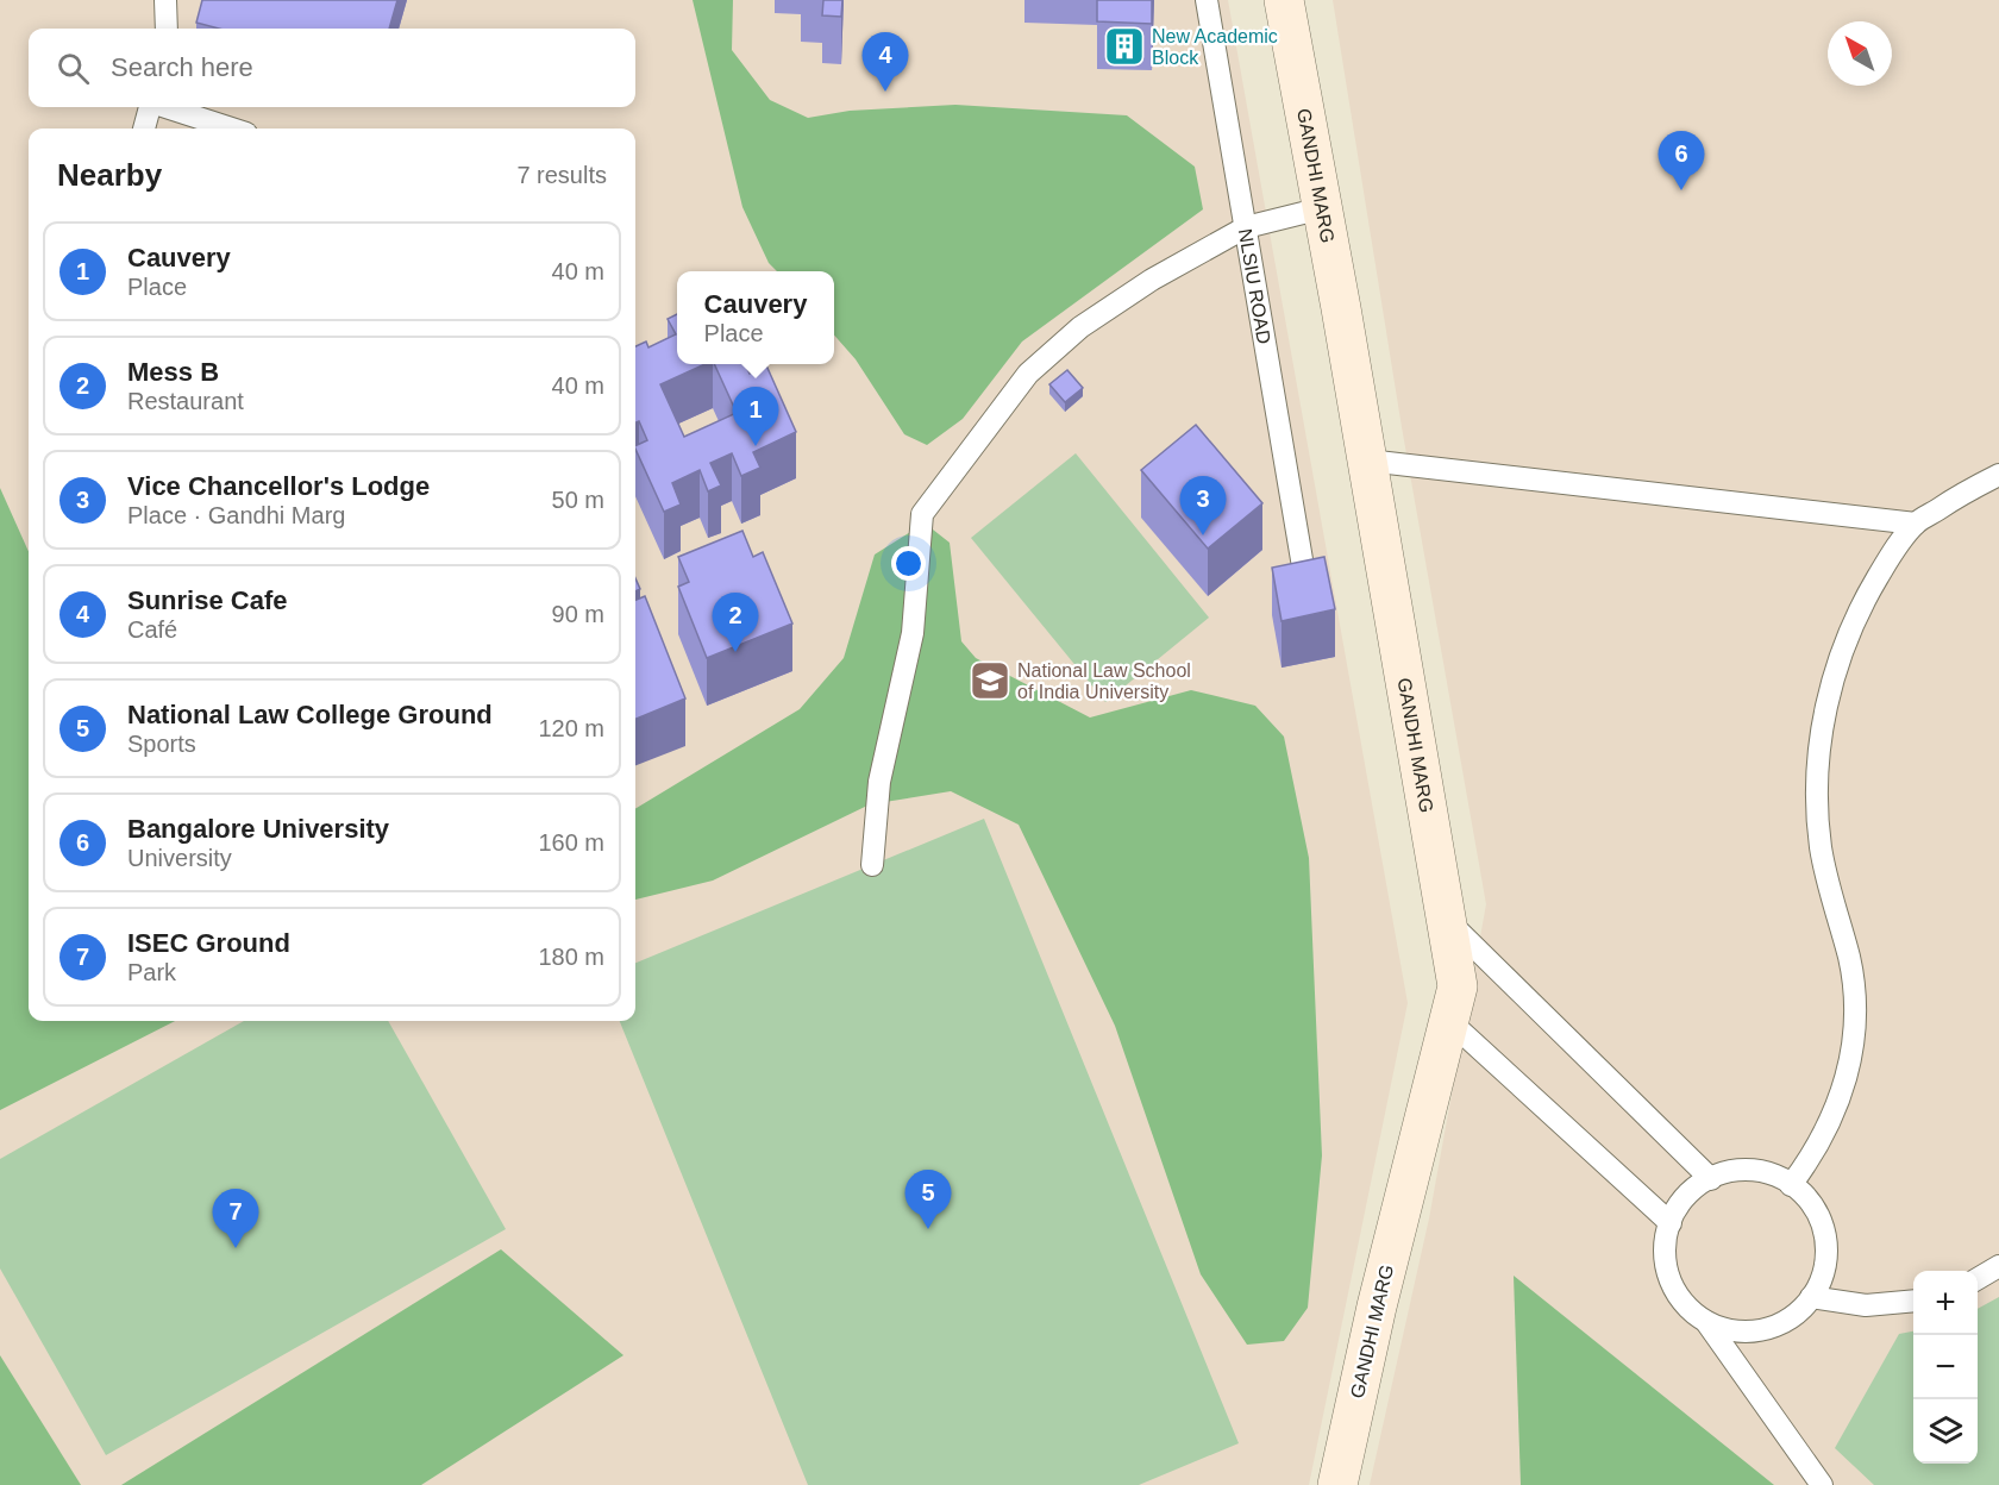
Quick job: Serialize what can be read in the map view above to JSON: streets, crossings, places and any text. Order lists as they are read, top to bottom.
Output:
{
  "streets": {
    "main road": ["GANDHI MARG"],
    "lane": ["NLSIU ROAD"]
  },
  "places": {
    "building": ["New Academic Block"],
    "school or university": ["National Law School of India University"]
  },
  "north": "top left",
  "page": {
    "search": "Search here",
    "pins": [
      "4",
      "6",
      "1",
      "3",
      "2",
      "5",
      "7"
    ],
    "heading": ["Nearby", "7 results"],
    "list": [
      {
        "mark": "1",
        "name": "Cauvery",
        "note": "Place",
        "value": "40 m"
      },
      {
        "mark": "2",
        "name": "Mess B",
        "note": "Restaurant",
        "value": "40 m"
      },
      {
        "mark": "3",
        "name": "Vice Chancellor's Lodge",
        "note": "Place · Gandhi Marg",
        "value": "50 m"
      },
      {
        "mark": "4",
        "name": "Sunrise Cafe",
        "note": "Café",
        "value": "90 m"
      },
      {
        "mark": "5",
        "name": "National Law College Ground",
        "note": "Sports",
        "value": "120 m"
      },
      {
        "mark": "6",
        "name": "Bangalore University",
        "note": "University",
        "value": "160 m"
      },
      {
        "mark": "7",
        "name": "ISEC Ground",
        "note": "Park",
        "value": "180 m"
      }
    ],
    "popup": ["Cauvery", "Place"],
    "map_buttons": ["+", "−"]
  }
}
